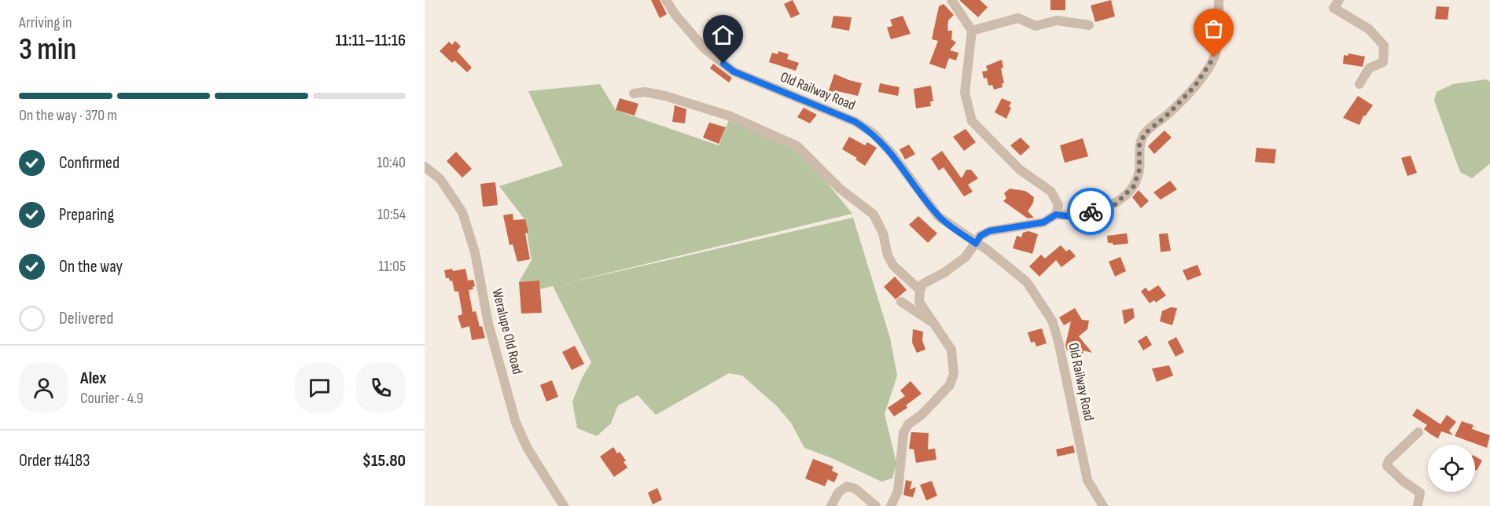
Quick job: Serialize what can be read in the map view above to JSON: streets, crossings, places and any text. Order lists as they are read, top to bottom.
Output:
{
  "streets": {
    "street": ["Old Railway Road", "Weralupe Old Road"]
  },
  "page": {
    "heading": ["3 min", "Arriving in", "11:11–11:16"],
    "panel": [
      "Alex",
      "Courier · 4.9",
      "Order #4183",
      "$15.80"
    ],
    "bar": "On the way · 370 m",
    "list": [
      ["Confirmed", "10:40"],
      ["Preparing", "10:54"],
      ["On the way", "11:05"],
      "Delivered"
    ]
  }
}
